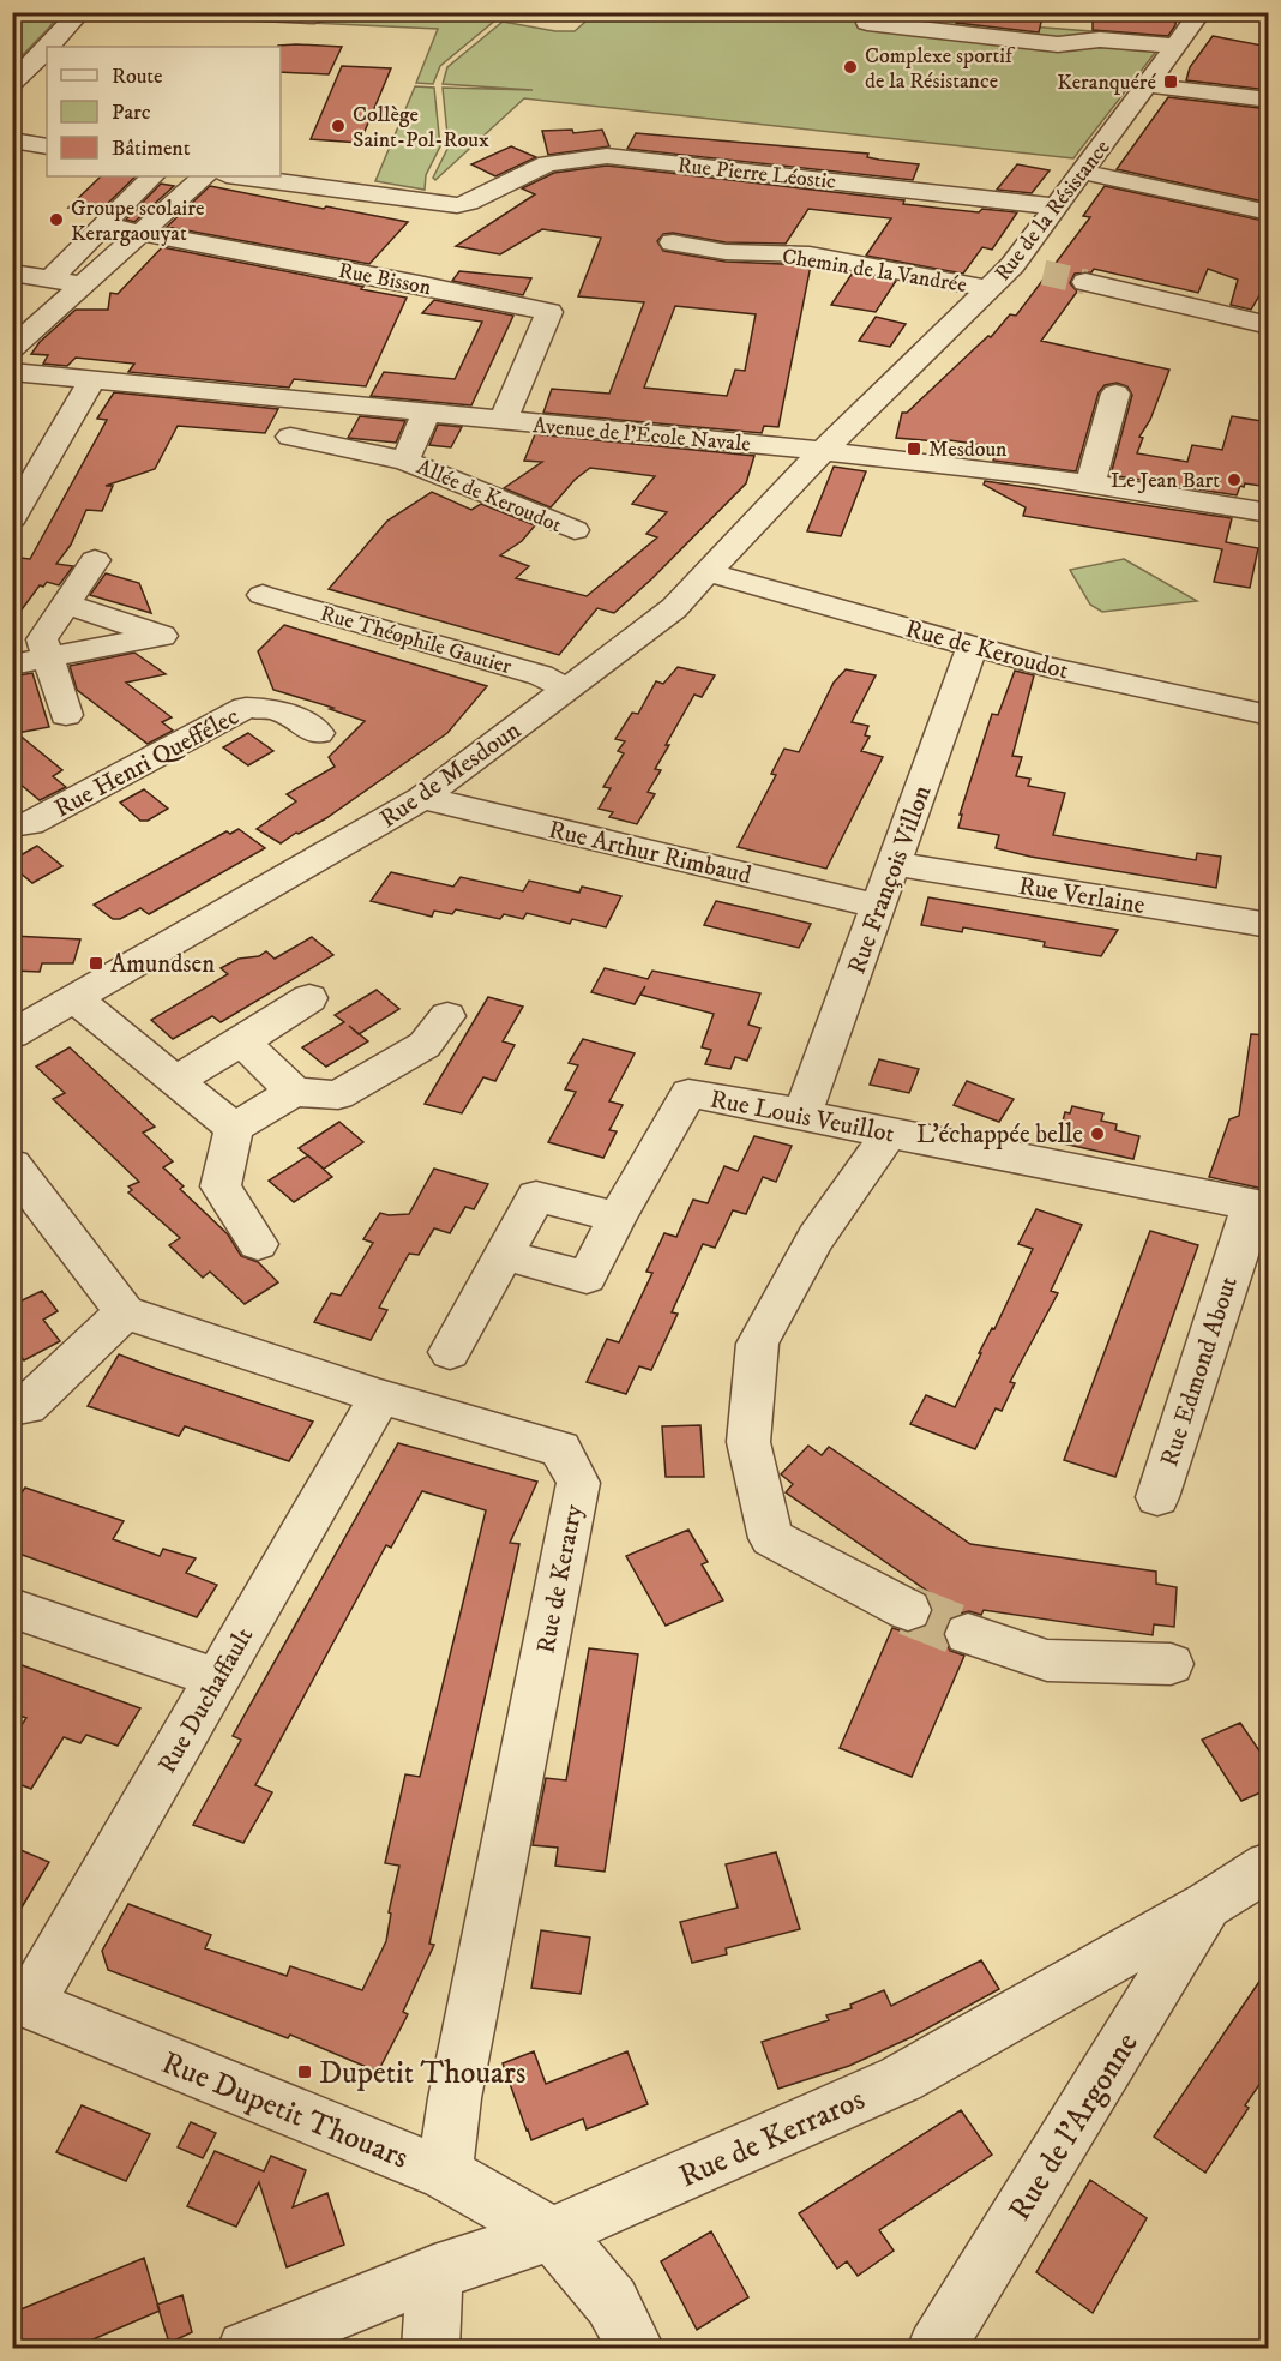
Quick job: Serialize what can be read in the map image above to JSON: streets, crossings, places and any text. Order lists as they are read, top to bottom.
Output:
{
  "streets": {
    "street": [
      "Rue Pierre Léostic",
      "Rue de la Résistance",
      "Chemin de la Vandrée",
      "Rue Bisson",
      "Avenue de l'École Navale",
      "Allée de Keroudot",
      "Rue Théophile Gautier",
      "Rue de Keroudot",
      "Rue Henri Queffélec",
      "Rue de Mesdoun",
      "Rue Arthur Rimbaud",
      "Rue François Villon",
      "Rue Verlaine",
      "Rue Louis Veuillot",
      "Rue Edmond About",
      "Rue de Keratry",
      "Rue Duchaffault",
      "Rue Dupetit Thouars",
      "Rue de l'Argonne",
      "Rue de Kerraros"
    ]
  },
  "crossings": [
    ["Rue Pierre Léostic", "Rue de la Résistance"],
    ["Rue de la Résistance", "Chemin de la Vandrée"],
    ["Rue de la Résistance", "Avenue de l'École Navale"],
    ["Rue de la Résistance", "Rue de Mesdoun"],
    ["Rue Bisson", "Avenue de l'École Navale"],
    ["Avenue de l'École Navale", "Allée de Keroudot"],
    ["Avenue de l'École Navale", "Rue de Mesdoun"],
    ["Rue Théophile Gautier", "Rue de Mesdoun"],
    ["Rue de Keroudot", "Rue de Mesdoun"],
    ["Rue de Keroudot", "Rue François Villon"],
    ["Rue de Mesdoun", "Rue Arthur Rimbaud"],
    ["Rue Arthur Rimbaud", "Rue François Villon"],
    ["Rue François Villon", "Rue Verlaine"],
    ["Rue François Villon", "Rue Louis Veuillot"],
    ["Rue Louis Veuillot", "Rue Edmond About"],
    ["Rue de Keratry", "Rue Duchaffault"],
    ["Rue de Keratry", "Rue Dupetit Thouars"],
    ["Rue Duchaffault", "Rue Dupetit Thouars"],
    ["Rue Dupetit Thouars", "Rue de Kerraros"],
    ["Rue de l'Argonne", "Rue de Kerraros"]
  ],
  "places": {
    "other": [
      "Complexe sportif de la Résistance",
      "Collège Saint-Pol-Roux",
      "Groupe scolaire Kerargaouyat",
      "Le Jean Bart",
      "L'échappée belle"
    ],
    "transit": [
      "Keranquéré",
      "Mesdoun",
      "Amundsen",
      "Dupetit Thouars"
    ]
  },
  "legend": ["Route", "Parc", "Bâtiment"]
}
